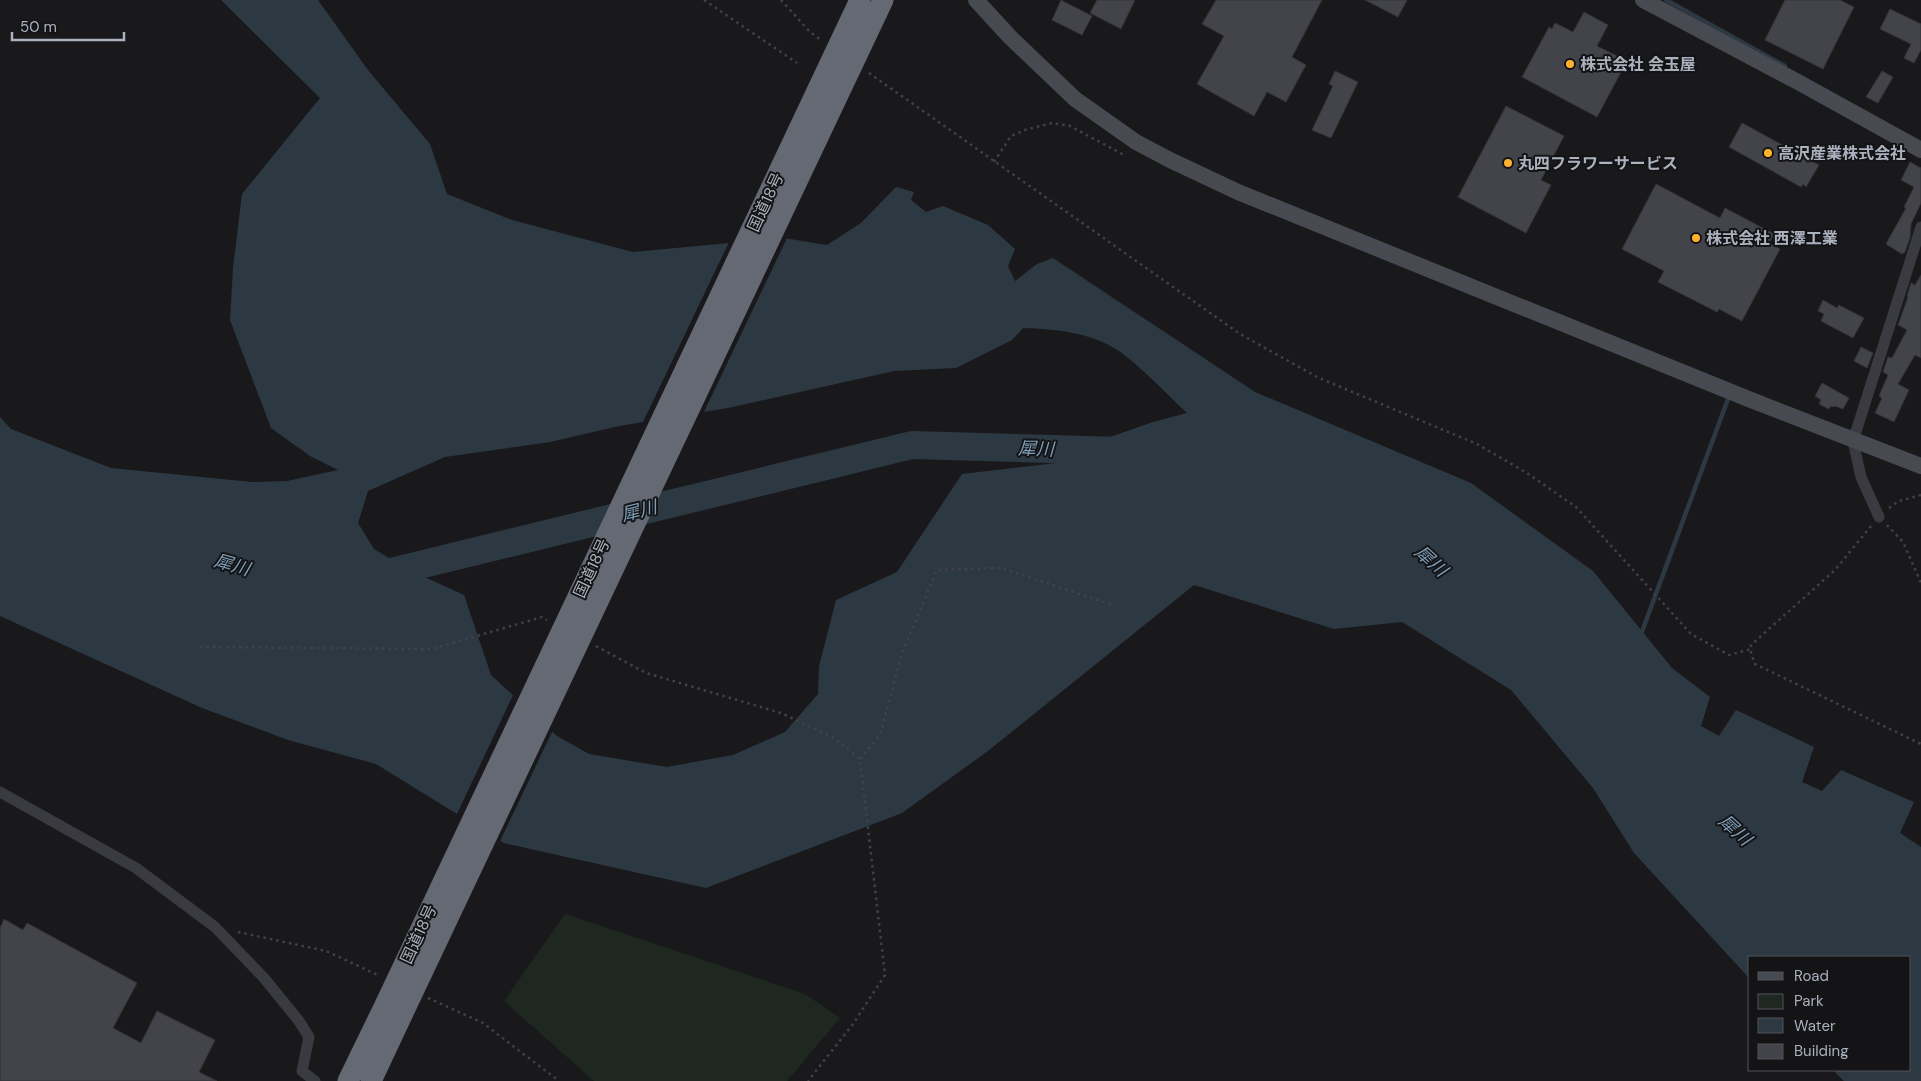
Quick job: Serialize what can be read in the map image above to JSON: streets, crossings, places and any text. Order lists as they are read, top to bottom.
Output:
{
  "streets": {
    "highway": ["国道18号"]
  },
  "water": ["犀川"],
  "places": [
    "株式会社 会玉屋",
    "高沢産業株式会社",
    "丸四フラワーサービス",
    "株式会社 西澤工業"
  ],
  "legend": [
    "Road",
    "Park",
    "Water",
    "Building"
  ],
  "scale_bar": "50 m"
}
